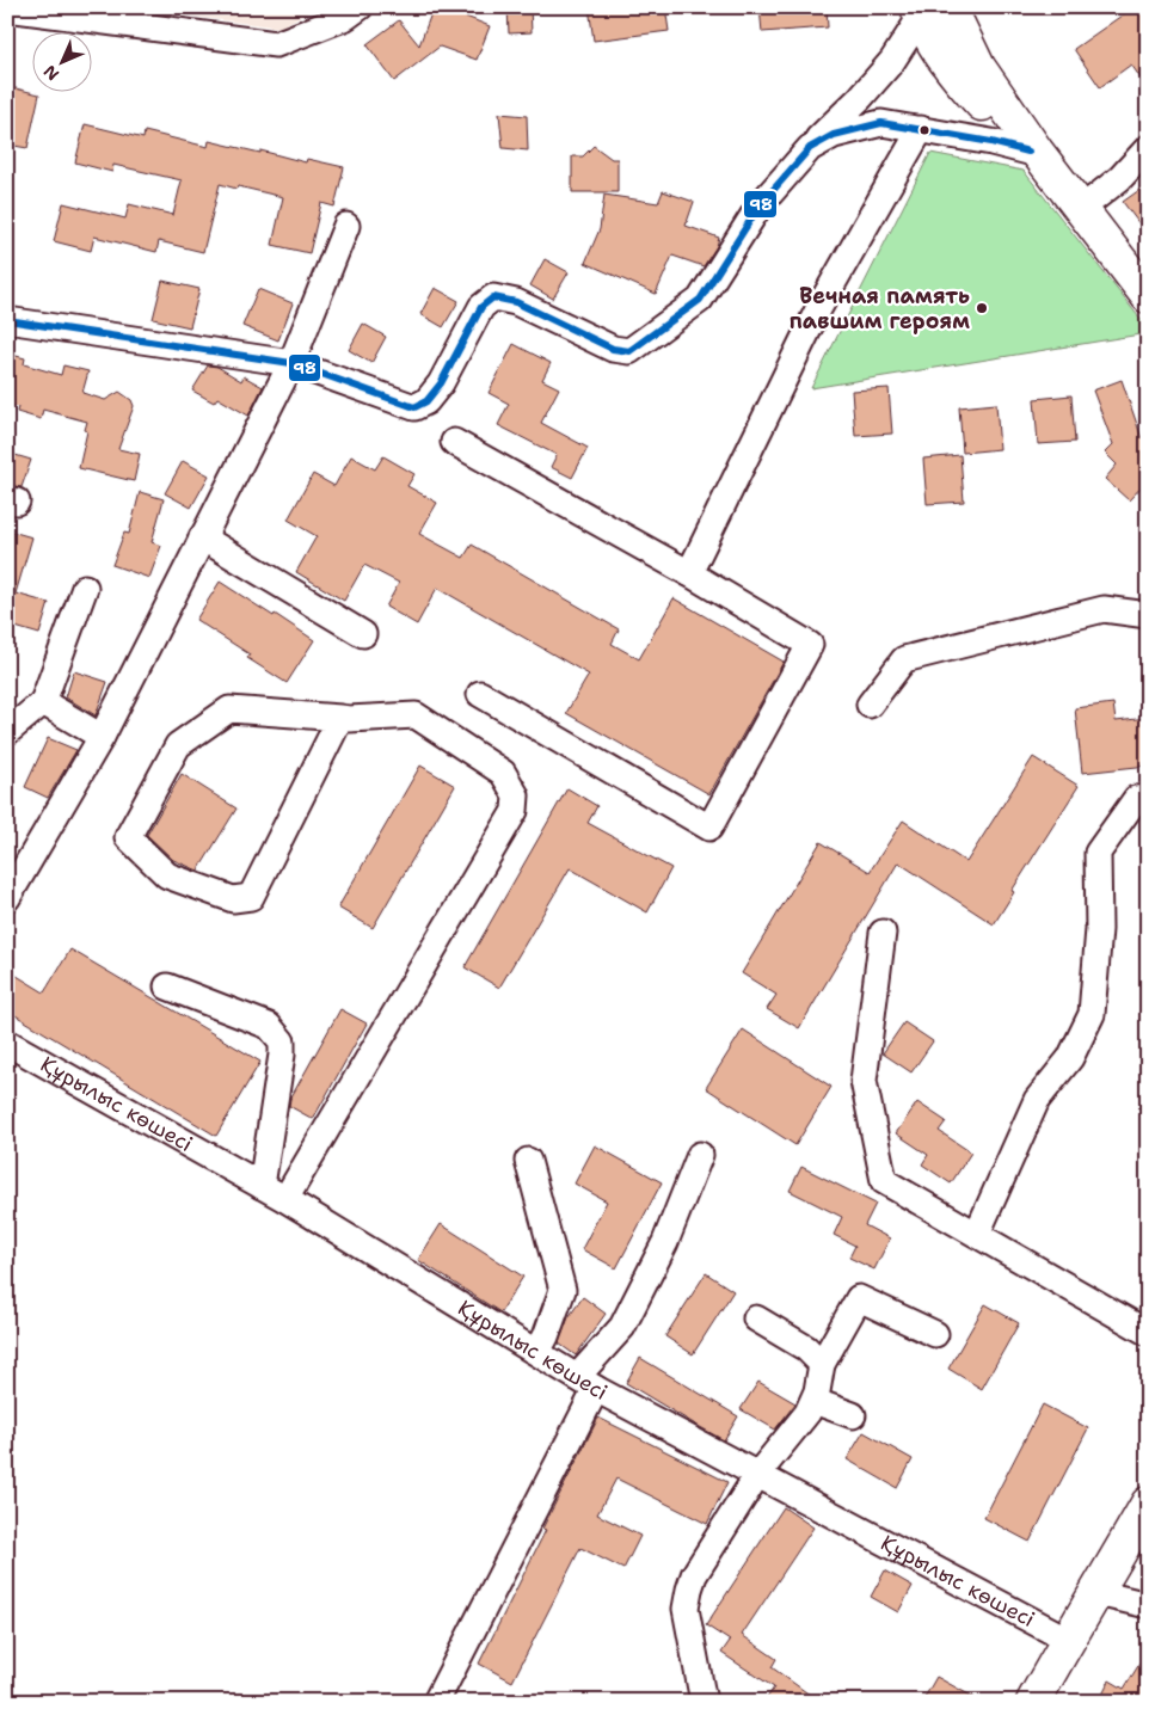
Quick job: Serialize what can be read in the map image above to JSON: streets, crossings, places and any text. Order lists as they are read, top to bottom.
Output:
{
  "streets": {
    "street": ["Құрылыс көшесі"]
  },
  "places": ["Вечная память павшим героям"],
  "lines": ["transit line 98"],
  "north": "bottom left"
}
